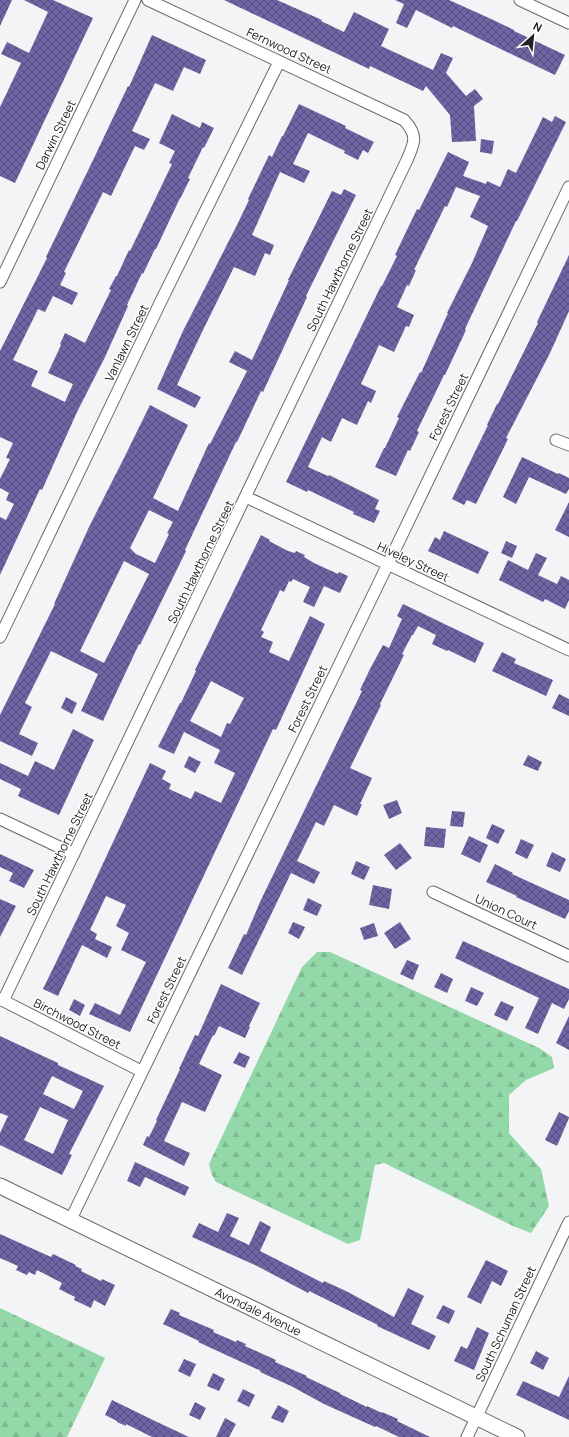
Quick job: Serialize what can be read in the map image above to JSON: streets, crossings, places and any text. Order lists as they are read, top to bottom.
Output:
{
  "streets": {
    "street": [
      "Fernwood Street",
      "Darwin Street",
      "South Hawthorne Street",
      "Vanlawn Street",
      "Forest Street",
      "Hiveley Street",
      "Union Court",
      "Birchwood Street",
      "Avondale Avenue",
      "South Schuman Street"
    ]
  },
  "crossings": [
    ["Fernwood Street", "South Hawthorne Street"],
    ["Fernwood Street", "Vanlawn Street"],
    ["South Hawthorne Street", "Hiveley Street"],
    ["South Hawthorne Street", "Birchwood Street"],
    ["Forest Street", "Hiveley Street"],
    ["Forest Street", "Birchwood Street"],
    ["Forest Street", "Avondale Avenue"],
    ["Avondale Avenue", "South Schuman Street"]
  ],
  "north": "top right"
}
